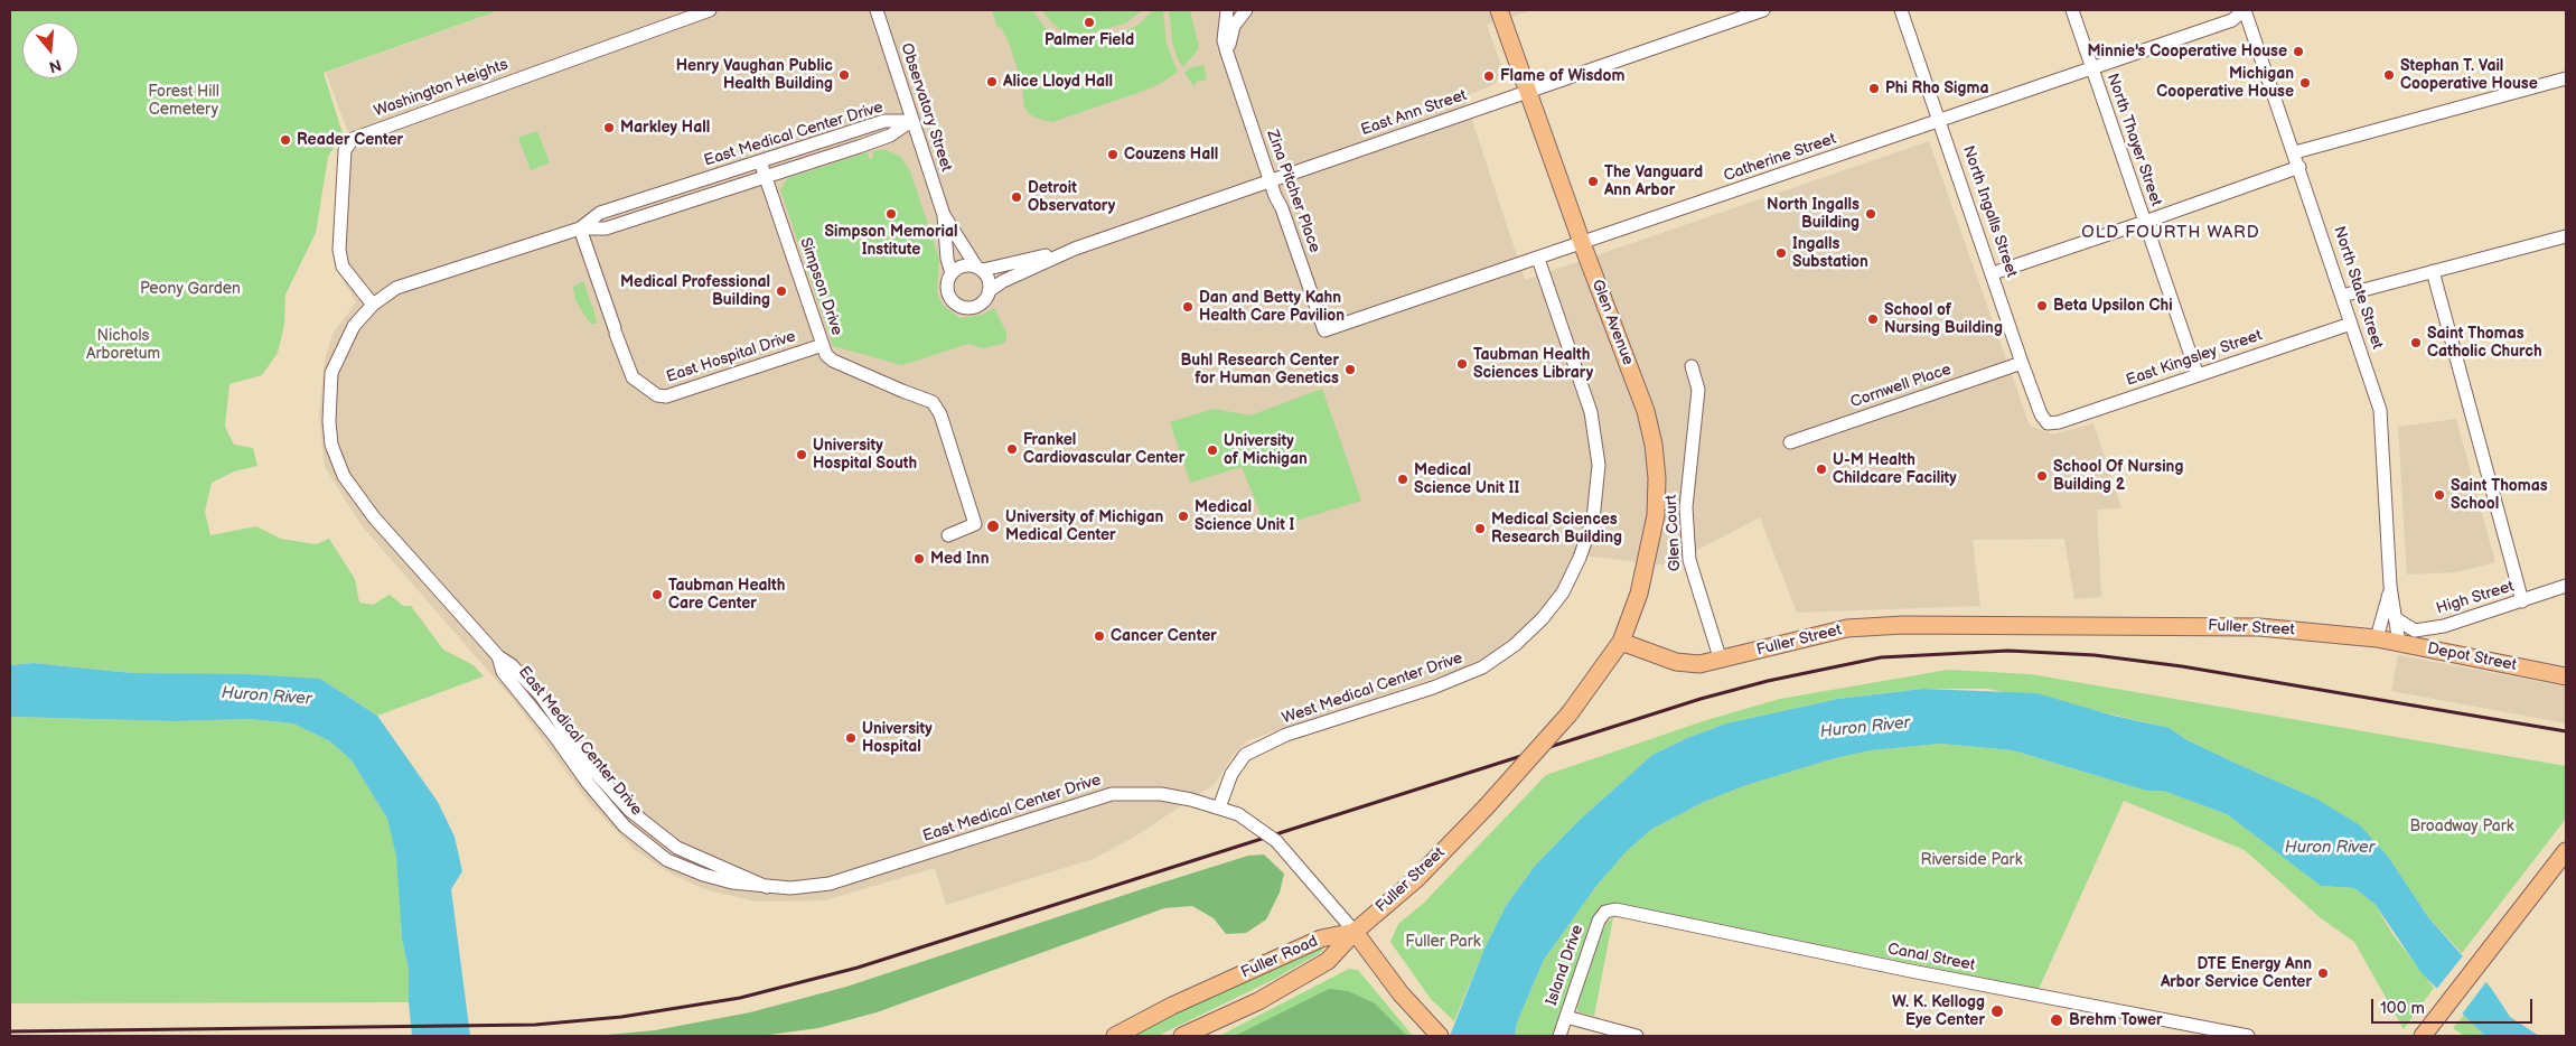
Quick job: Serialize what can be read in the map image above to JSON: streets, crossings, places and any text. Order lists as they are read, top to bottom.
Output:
{
  "streets": {
    "main road": [
      "Glen Avenue",
      "Fuller Street",
      "Depot Street",
      "Fuller Road"
    ],
    "street": [
      "Washington Heights",
      "Observatory Street",
      "East Ann Street",
      "East Medical Center Drive",
      "North Thayer Street",
      "Catherine Street",
      "Zina Pitcher Place",
      "North Ingalls Street",
      "Simpson Drive",
      "North State Street",
      "East Hospital Drive",
      "East Kingsley Street",
      "Cornwell Place",
      "Glen Court",
      "High Street",
      "West Medical Center Drive",
      "Canal Street",
      "Island Drive"
    ]
  },
  "crossings": [
    ["Washington Heights", "East Medical Center Drive"],
    ["Observatory Street", "East Ann Street"],
    ["Observatory Street", "East Medical Center Drive"],
    ["East Ann Street", "Zina Pitcher Place"],
    ["East Ann Street", "Glen Avenue"],
    ["East Medical Center Drive", "Simpson Drive"],
    ["East Medical Center Drive", "East Hospital Drive"],
    ["East Medical Center Drive", "Fuller Street"],
    ["East Medical Center Drive", "West Medical Center Drive"],
    ["East Medical Center Drive", "Fuller Road"],
    ["North Thayer Street", "Catherine Street"],
    ["North Thayer Street", "East Kingsley Street"],
    ["Catherine Street", "Zina Pitcher Place"],
    ["Catherine Street", "North Ingalls Street"],
    ["Catherine Street", "North State Street"],
    ["Catherine Street", "Glen Avenue"],
    ["Catherine Street", "West Medical Center Drive"],
    ["North Ingalls Street", "East Kingsley Street"],
    ["North Ingalls Street", "Cornwell Place"],
    ["Simpson Drive", "East Hospital Drive"],
    ["North State Street", "East Kingsley Street"],
    ["Glen Avenue", "Fuller Street"],
    ["Glen Court", "Fuller Street"],
    ["Fuller Street", "Depot Street"],
    ["Fuller Street", "Fuller Road"],
    ["Canal Street", "Island Drive"]
  ],
  "districts": ["OLD FOURTH WARD"],
  "water": ["Huron River"],
  "parks": [
    "Forest Hill Cemetery",
    "Peony Garden",
    "Nichols Arboretum",
    "Broadway Park",
    "Riverside Park",
    "Fuller Park"
  ],
  "places": [
    "Palmer Field",
    "Minnie's Cooperative House",
    "Henry Vaughan Public Health Building",
    "Stephan T. Vail Cooperative House",
    "Flame of Wisdom",
    "Alice Lloyd Hall",
    "Michigan Cooperative House",
    "Phi Rho Sigma",
    "Markley Hall",
    "Reader Center",
    "Couzens Hall",
    "The Vanguard Ann Arbor",
    "Detroit Observatory",
    "Simpson Memorial Institute",
    "North Ingalls Building",
    "Ingalls Substation",
    "Medical Professional Building",
    "Beta Upsilon Chi",
    "Dan and Betty Kahn Health Care Pavilion",
    "School of Nursing Building",
    "Saint Thomas Catholic Church",
    "Taubman Health Sciences Library",
    "Buhl Research Center for Human Genetics",
    "Frankel Cardiovascular Center",
    "University of Michigan",
    "University Hospital South",
    "U-M Health Childcare Facility",
    "School Of Nursing Building 2",
    "Medical Science Unit II",
    "Saint Thomas School",
    "Medical Science Unit I",
    "University of Michigan Medical Center",
    "Medical Sciences Research Building",
    "Med Inn",
    "Taubman Health Care Center",
    "Cancer Center",
    "University Hospital",
    "DTE Energy Ann Arbor Service Center",
    "W. K. Kellogg Eye Center",
    "Brehm Tower"
  ],
  "scale_bar": "100 m",
  "north": "bottom"
}
